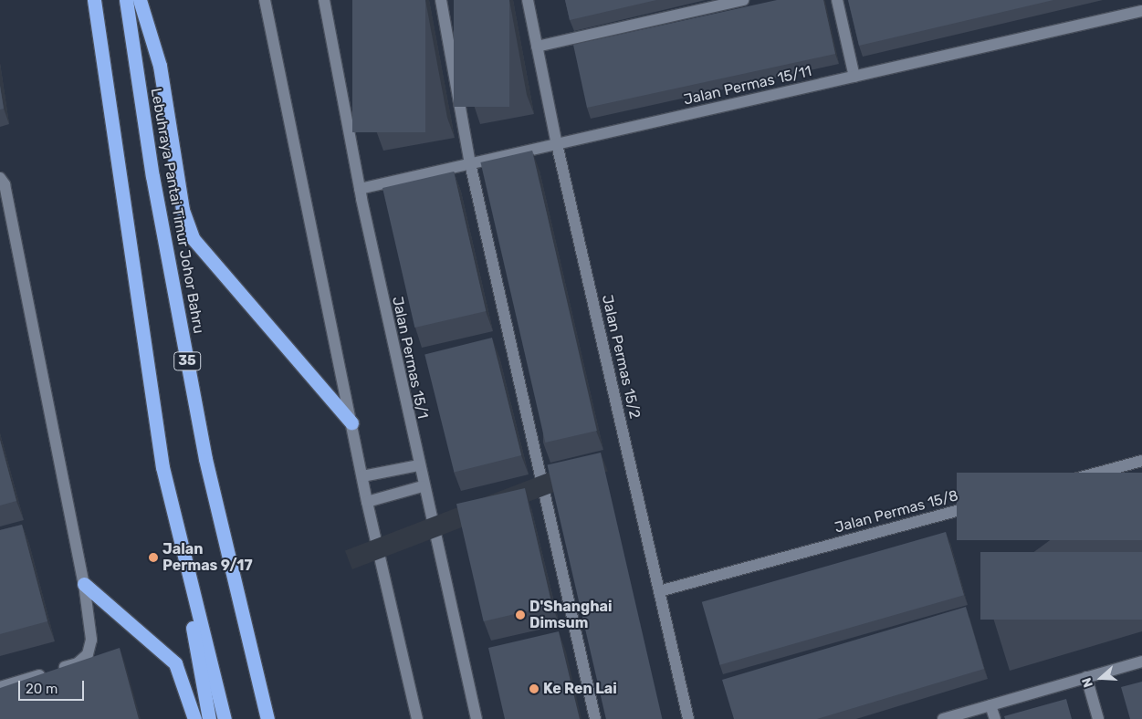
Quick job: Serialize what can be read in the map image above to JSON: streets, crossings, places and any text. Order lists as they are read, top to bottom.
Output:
{
  "streets": {
    "highway": ["Lebuhraya Pantai Timur Johor Bahru", "35"],
    "street": [
      "Jalan Permas 15/11",
      "Jalan Permas 15/2",
      "Jalan Permas 15/1",
      "Jalan Permas 15/8"
    ]
  },
  "crossings": [
    ["Jalan Permas 15/11", "Jalan Permas 15/2"],
    ["Jalan Permas 15/11", "Jalan Permas 15/1"],
    ["Jalan Permas 15/2", "Jalan Permas 15/8"]
  ],
  "places": ["Jalan Permas 9/17", "D'Shanghai Dimsum", "Ke Ren Lai"],
  "scale_bar": "20 m",
  "north": "left"
}
